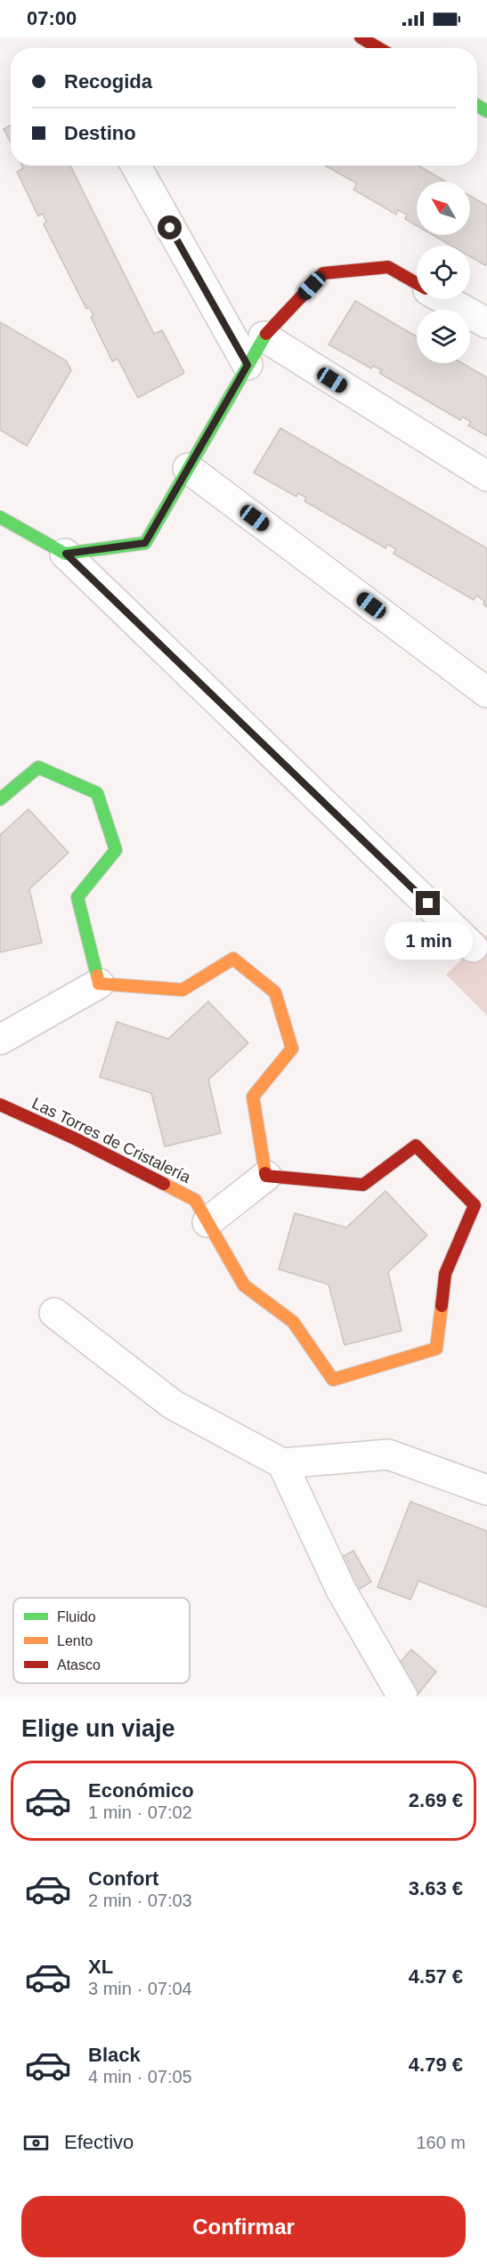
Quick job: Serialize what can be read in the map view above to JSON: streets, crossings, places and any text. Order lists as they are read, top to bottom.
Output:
{
  "streets": {
    "street": ["Las Torres de Cristalería"]
  },
  "legend": ["Fluido", "Lento", "Atasco"],
  "north": "top left",
  "page": {
    "status": "07:00",
    "banner": ["Recogida", "Destino"],
    "bubble": "1 min",
    "heading": "Elige un viaje",
    "list": [
      {
        "name": "Económico",
        "note": "1 min · 07:02",
        "value": "2.69 €"
      },
      {
        "name": "Confort",
        "note": "2 min · 07:03",
        "value": "3.63 €"
      },
      {
        "name": "XL",
        "note": "3 min · 07:04",
        "value": "4.57 €"
      },
      {
        "name": "Black",
        "note": "4 min · 07:05",
        "value": "4.79 €"
      }
    ],
    "pay": ["Efectivo", "160 m"],
    "buttons": "Confirmar"
  }
}
